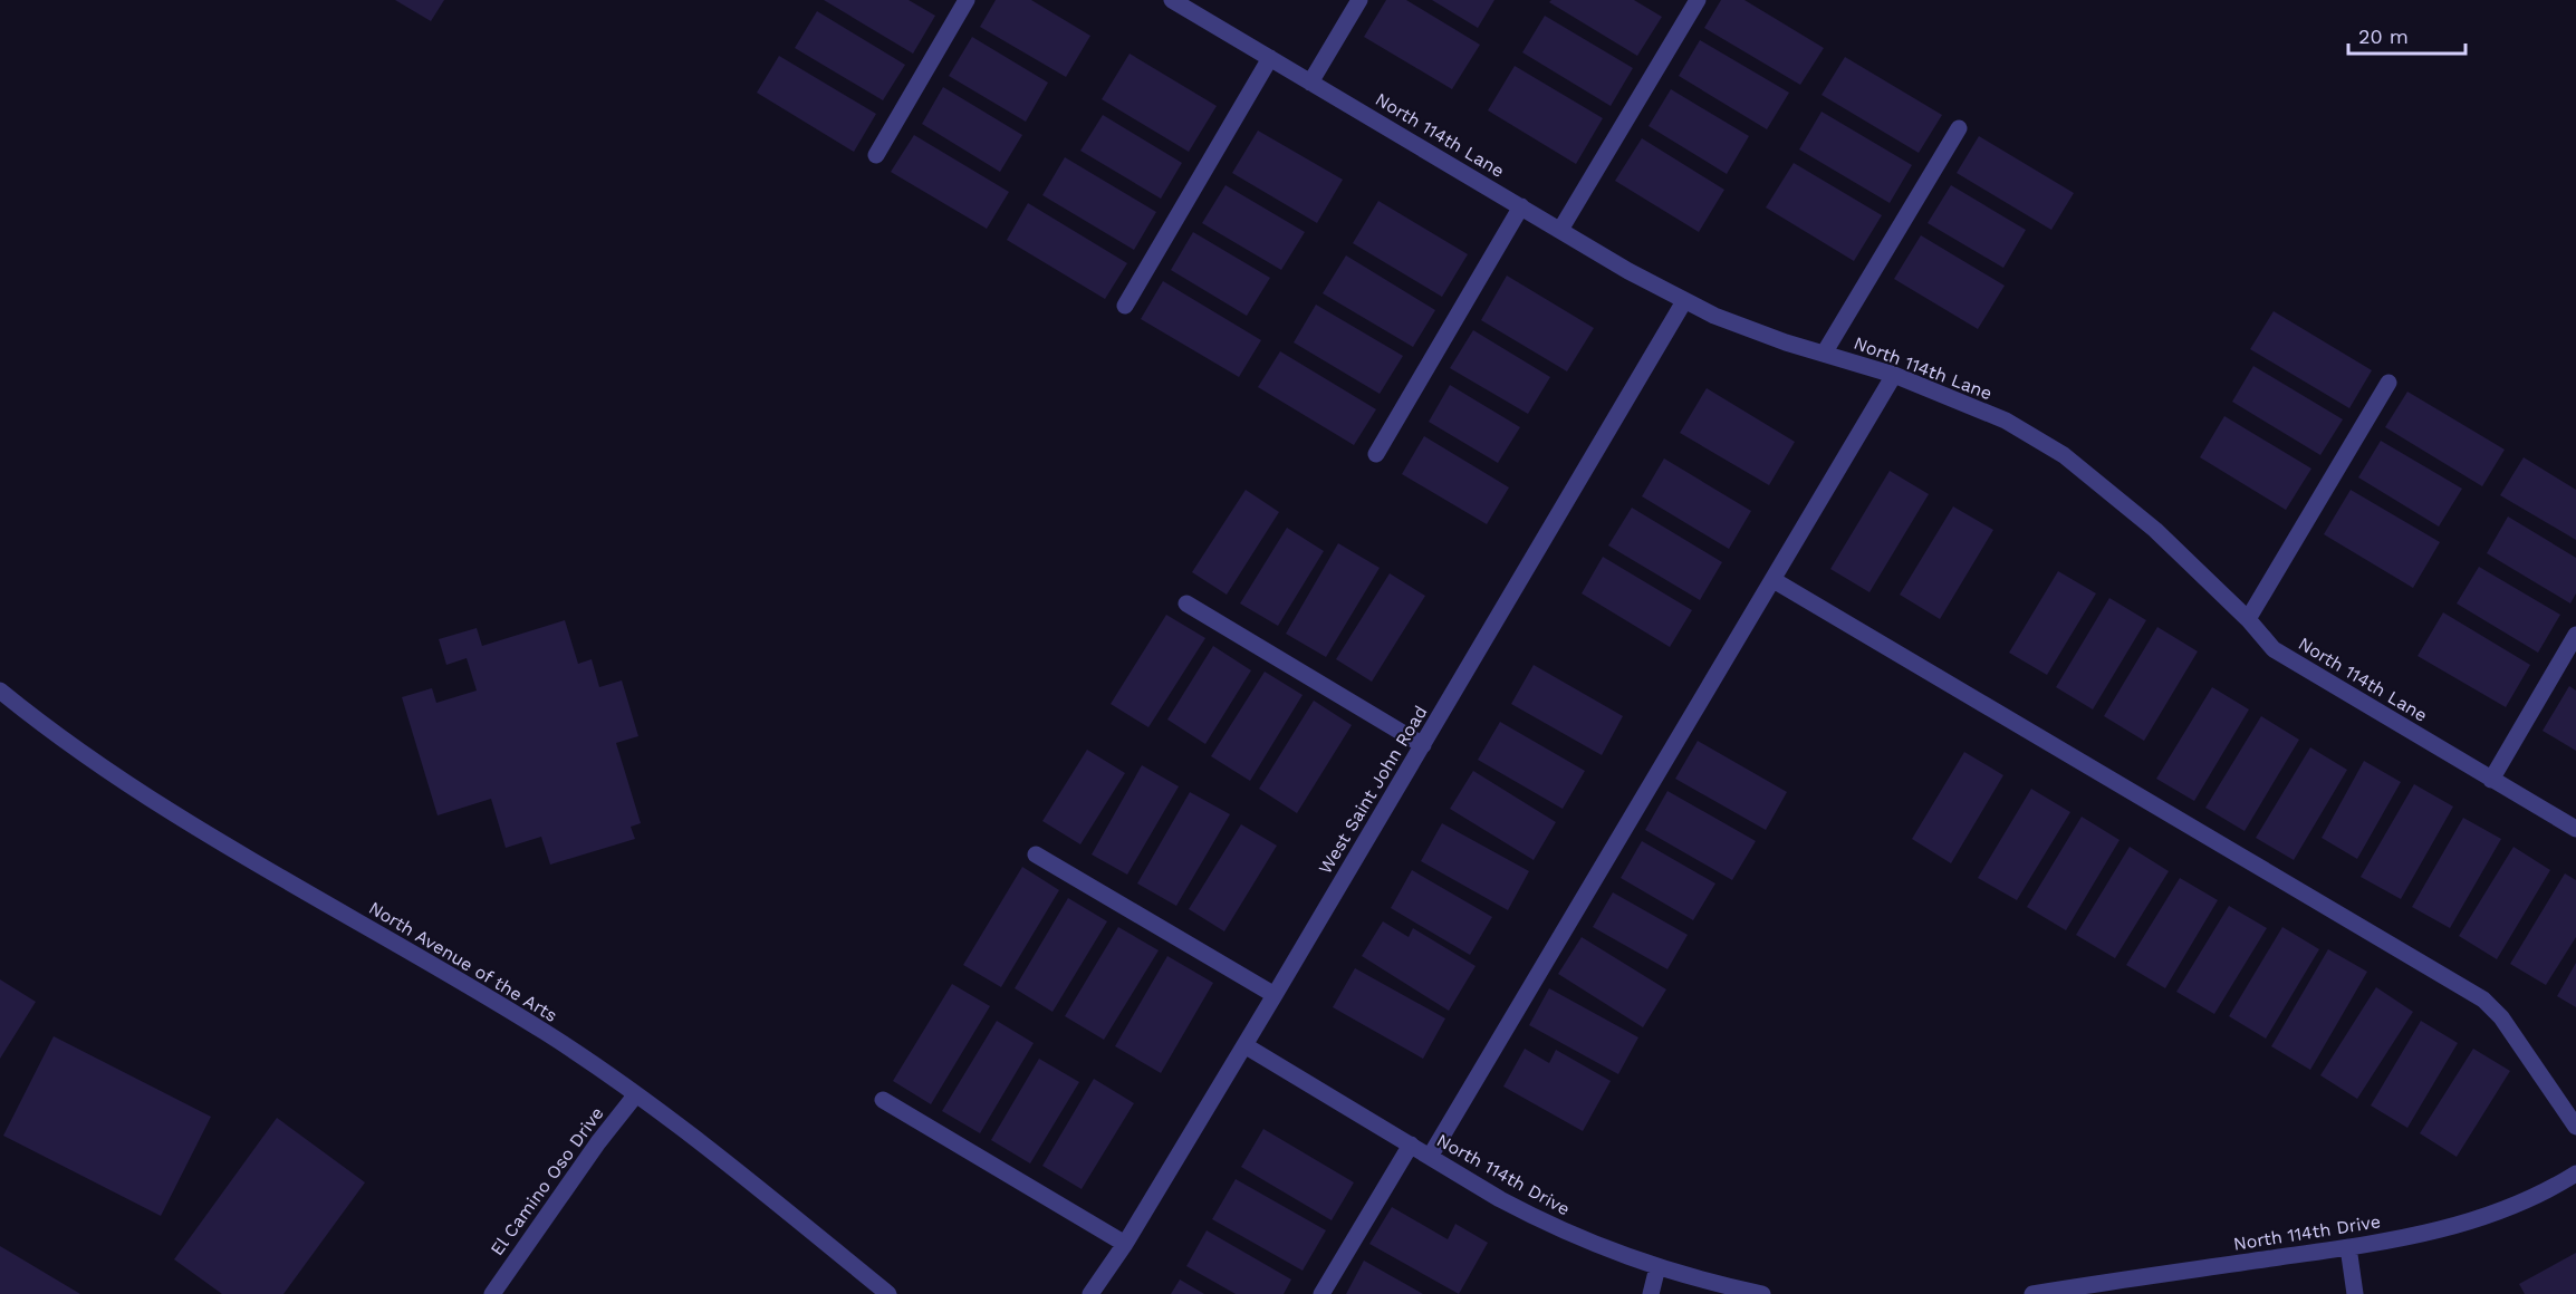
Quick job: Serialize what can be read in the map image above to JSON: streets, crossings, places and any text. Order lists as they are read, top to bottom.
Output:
{
  "streets": {
    "street": [
      "North 114th Lane",
      "West Saint John Road",
      "North Avenue of the Arts",
      "North 114th Drive",
      "El Camino Oso Drive"
    ]
  },
  "crossings": [
    ["North 114th Lane", "West Saint John Road"],
    ["West Saint John Road", "North 114th Drive"],
    ["North Avenue of the Arts", "El Camino Oso Drive"]
  ],
  "scale_bar": "20 m"
}
